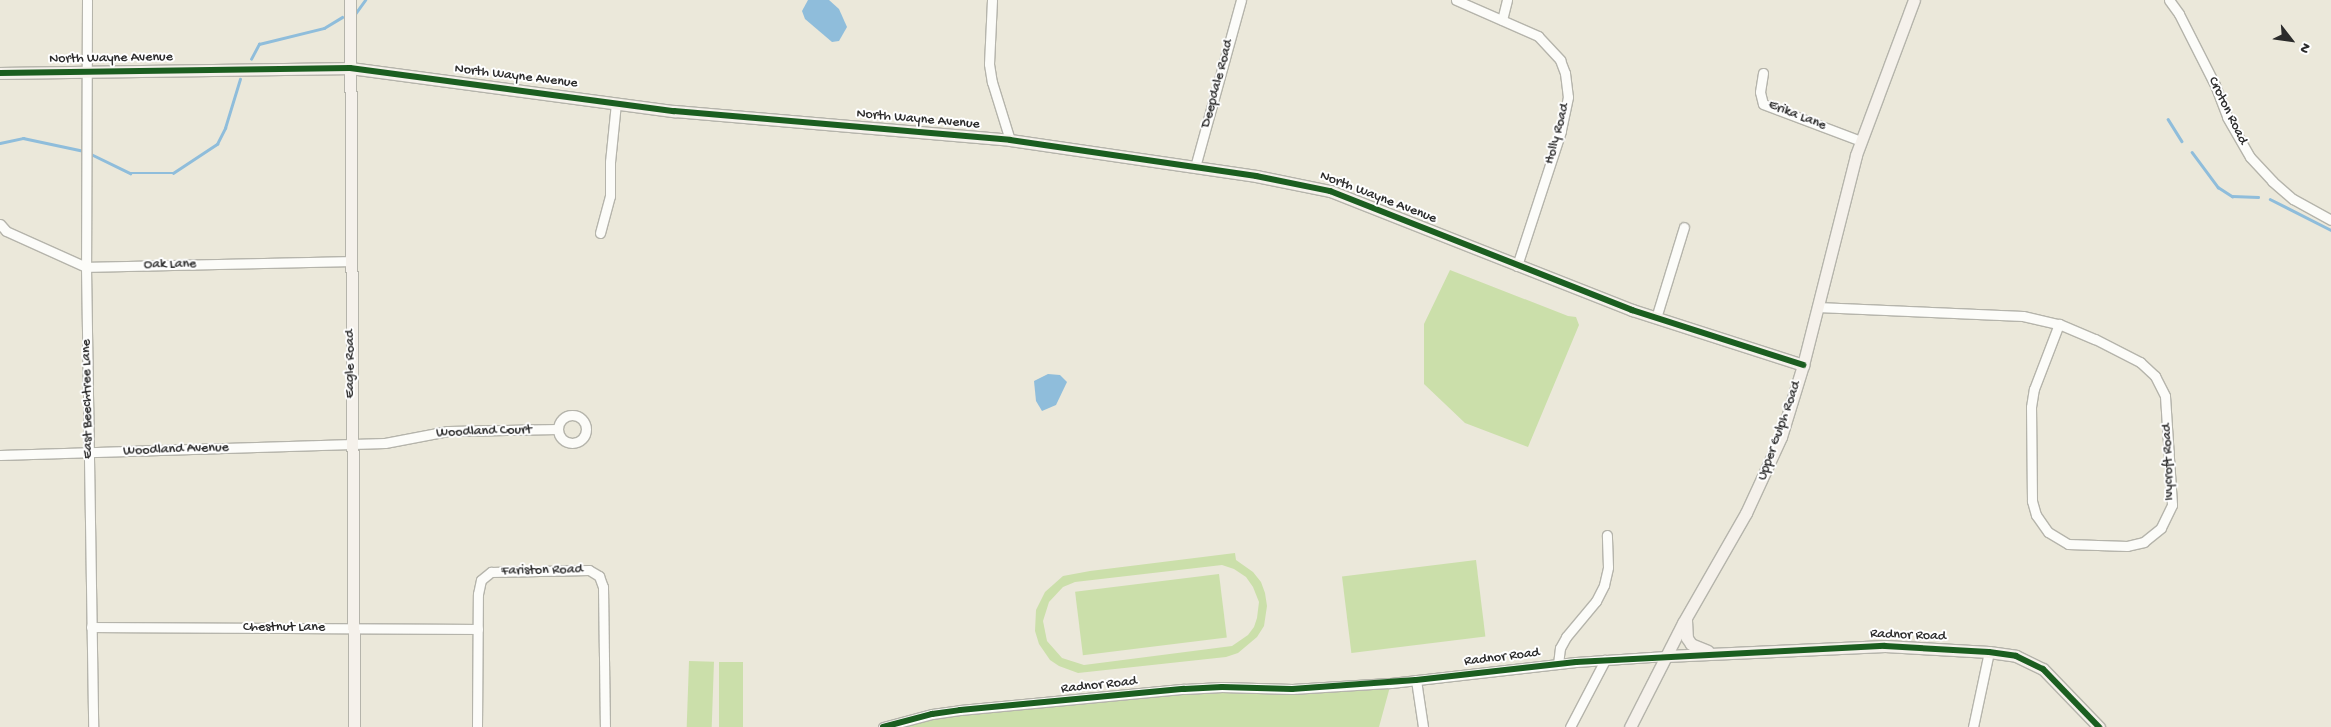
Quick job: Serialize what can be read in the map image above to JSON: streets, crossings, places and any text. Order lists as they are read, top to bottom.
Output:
{
  "streets": {
    "street": [
      "North Wayne Avenue",
      "Deepdale Road",
      "Croton Road",
      "Erika Lane",
      "Holly Road",
      "Oak Lane",
      "Eagle Road",
      "East Beechtree Lane",
      "Upper Gulph Road",
      "Woodland Court",
      "Woodland Avenue",
      "Ivycroft Road",
      "Fariston Road",
      "Chestnut Lane",
      "Radnor Road"
    ]
  },
  "crossings": [
    ["North Wayne Avenue", "Deepdale Road"],
    ["North Wayne Avenue", "Holly Road"],
    ["North Wayne Avenue", "Eagle Road"],
    ["North Wayne Avenue", "East Beechtree Lane"],
    ["North Wayne Avenue", "Upper Gulph Road"],
    ["Erika Lane", "Upper Gulph Road"],
    ["Oak Lane", "Eagle Road"],
    ["Oak Lane", "East Beechtree Lane"],
    ["Eagle Road", "Woodland Court"],
    ["Eagle Road", "Woodland Avenue"],
    ["Eagle Road", "Chestnut Lane"],
    ["East Beechtree Lane", "Woodland Avenue"],
    ["East Beechtree Lane", "Chestnut Lane"],
    ["Upper Gulph Road", "Ivycroft Road"],
    ["Upper Gulph Road", "Radnor Road"],
    ["Woodland Court", "Woodland Avenue"],
    ["Fariston Road", "Chestnut Lane"]
  ],
  "north": "bottom right"
}
